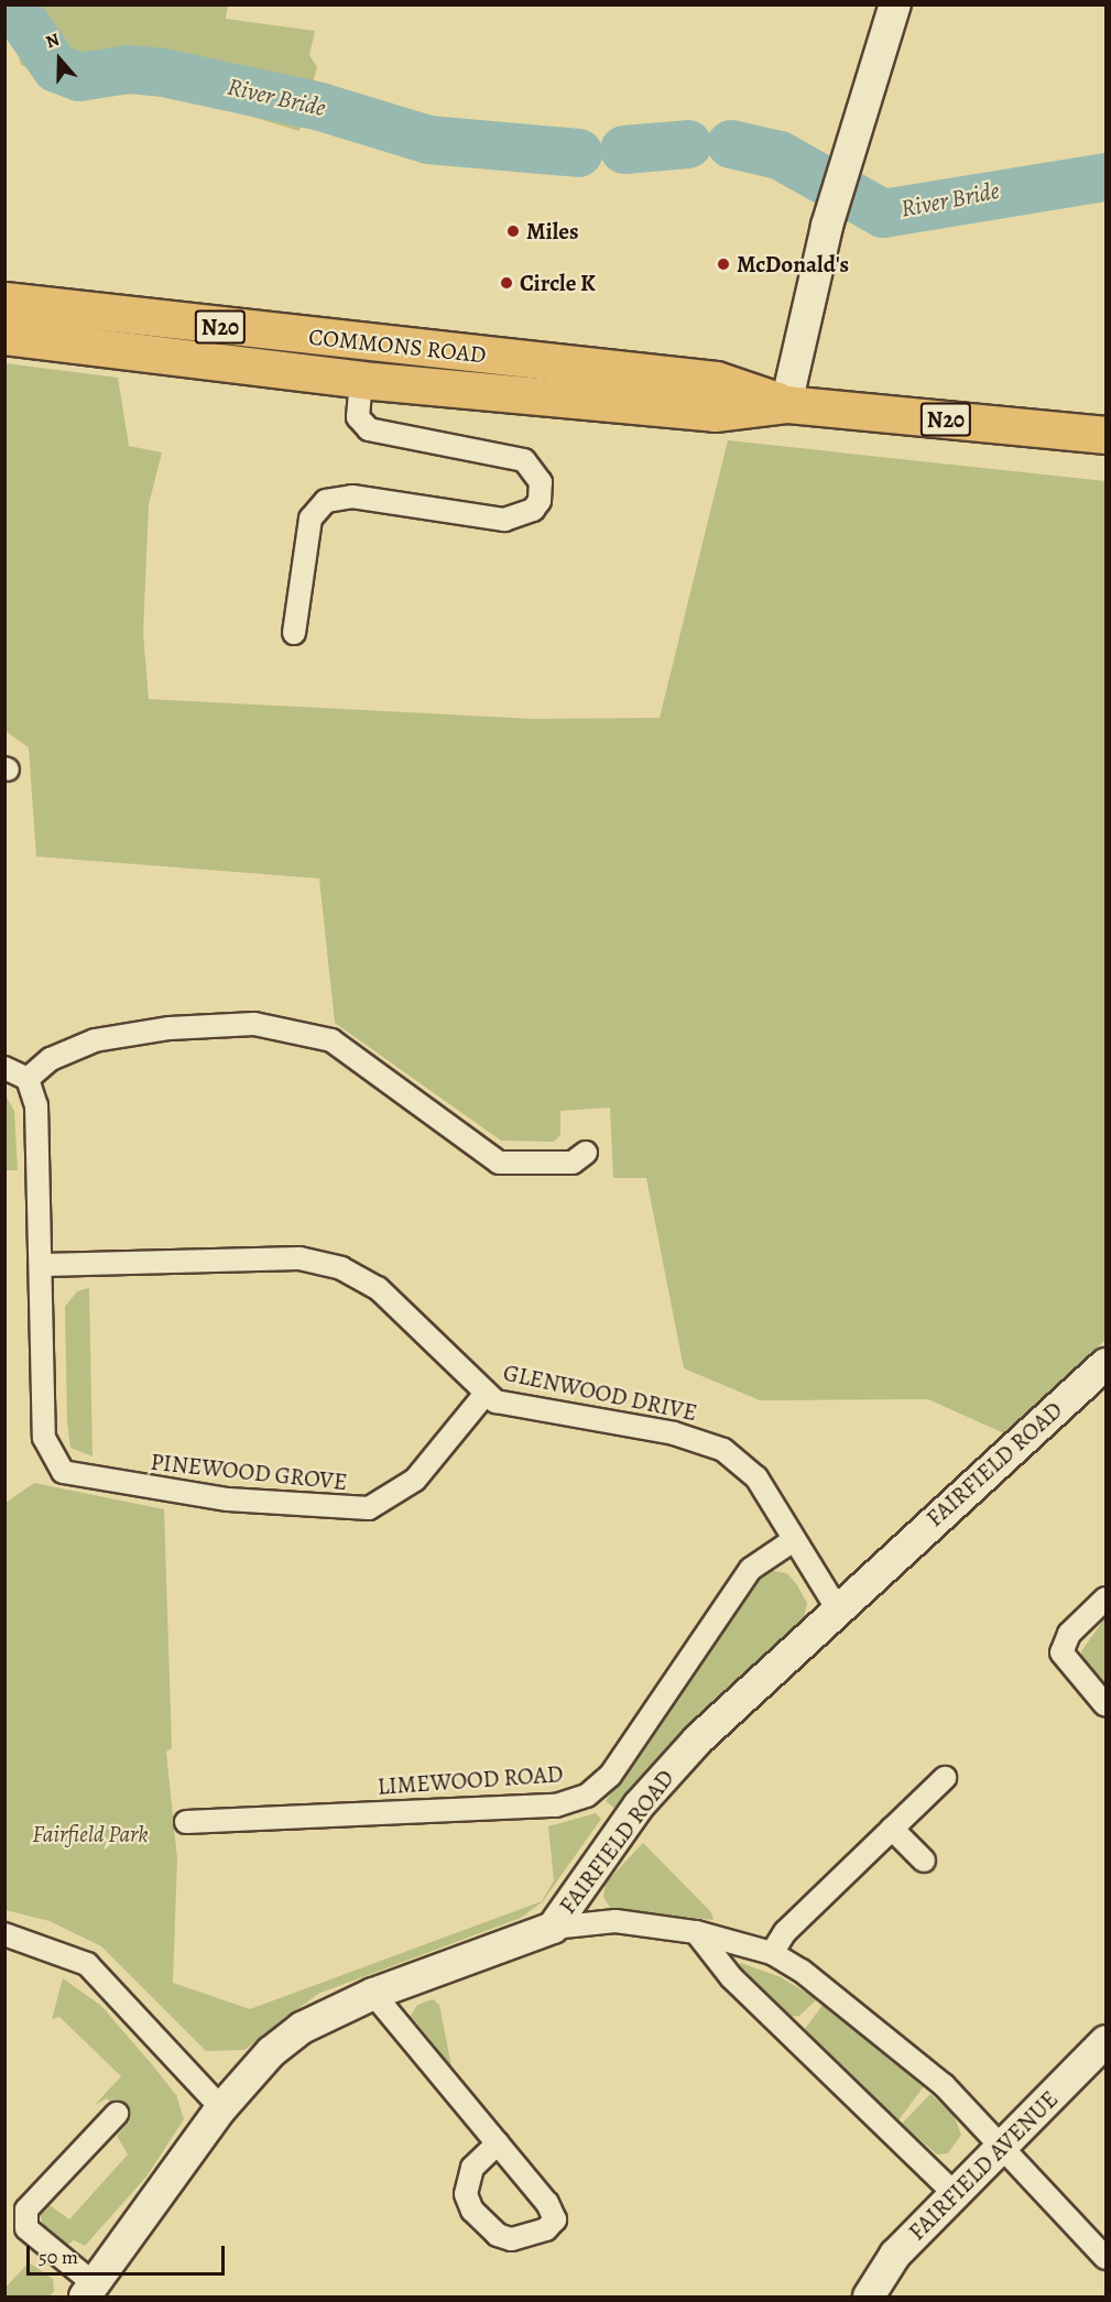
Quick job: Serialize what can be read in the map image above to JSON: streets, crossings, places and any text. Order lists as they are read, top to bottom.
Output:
{
  "streets": {
    "highway": ["N20", "COMMONS ROAD"],
    "street": [
      "GLENWOOD DRIVE",
      "FAIRFIELD ROAD",
      "PINEWOOD GROVE",
      "LIMEWOOD ROAD",
      "FAIRFIELD AVENUE"
    ]
  },
  "crossings": [
    ["GLENWOOD DRIVE", "FAIRFIELD ROAD"],
    ["GLENWOOD DRIVE", "PINEWOOD GROVE"],
    ["GLENWOOD DRIVE", "LIMEWOOD ROAD"]
  ],
  "water": ["River Bride"],
  "parks": ["Fairfield Park"],
  "places": ["Miles", "McDonald's", "Circle K"],
  "scale_bar": "50 m",
  "north": "top"
}
